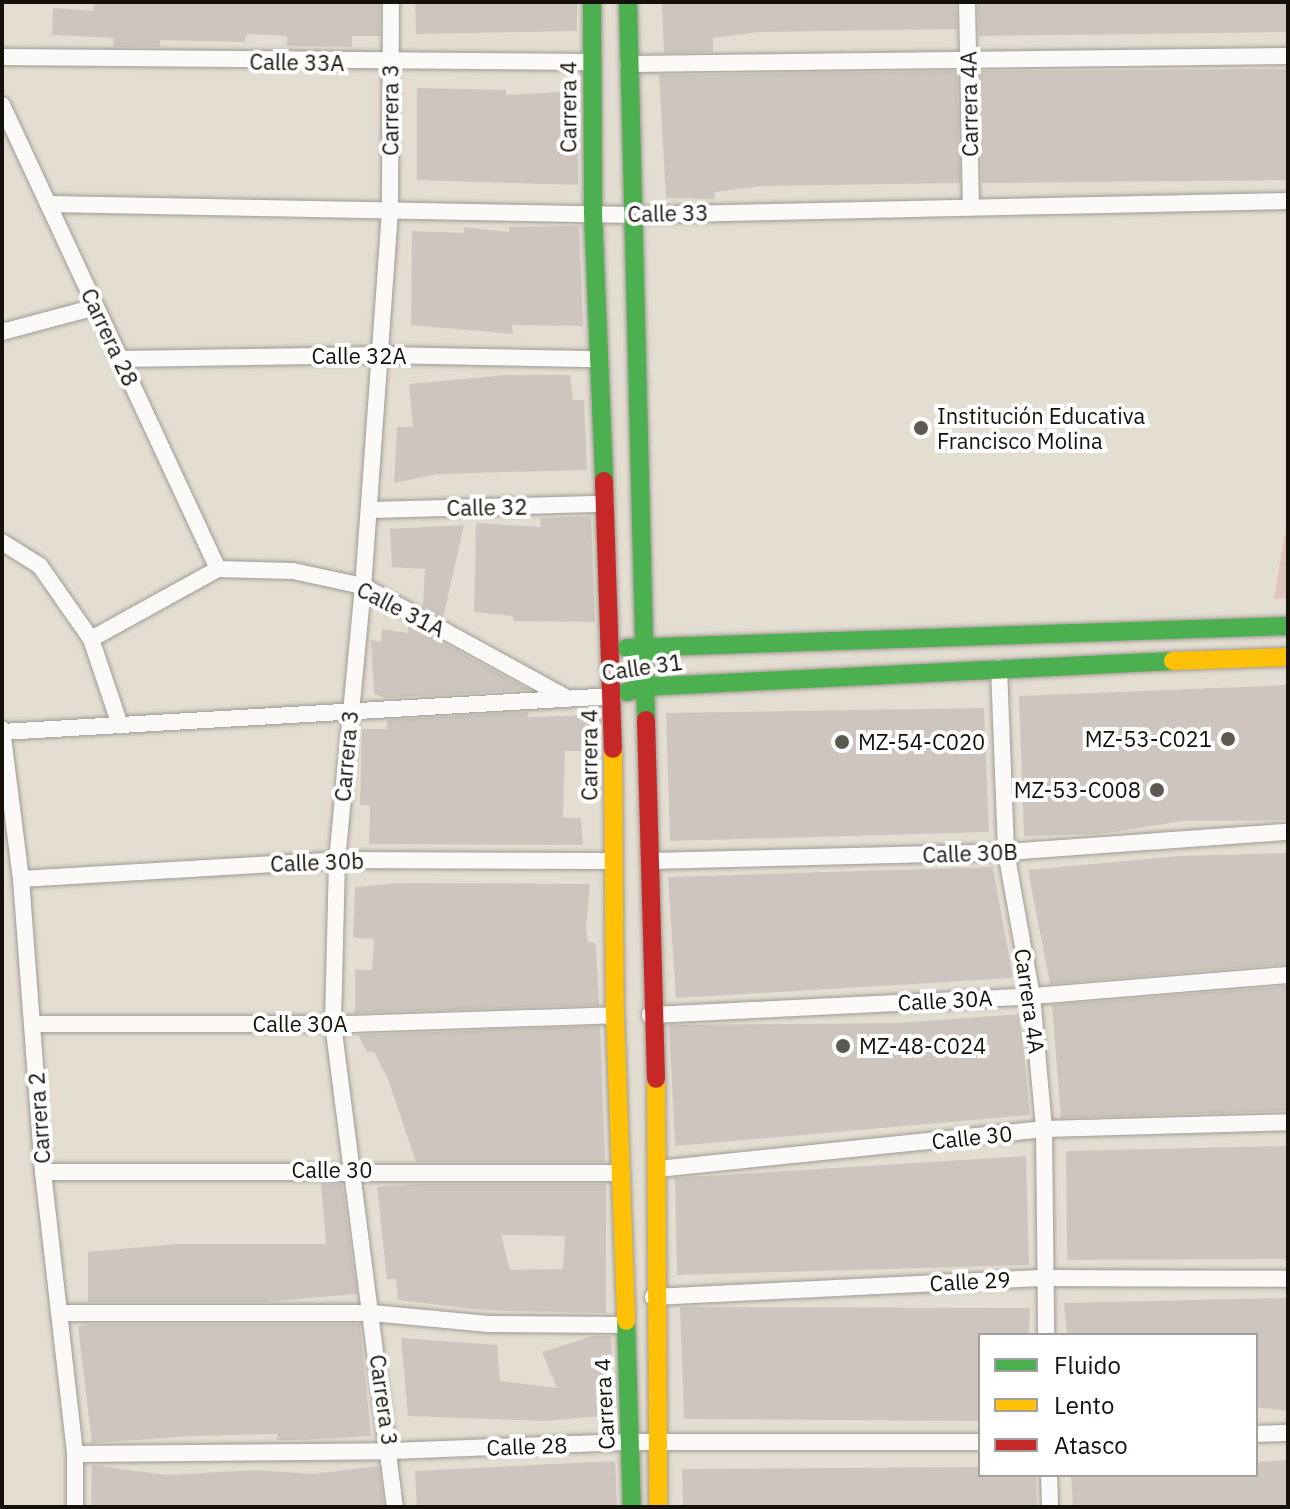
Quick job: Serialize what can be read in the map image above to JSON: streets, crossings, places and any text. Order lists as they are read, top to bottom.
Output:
{
  "streets": {
    "main road": ["Carrera 4", "Calle 31"],
    "street": [
      "Calle 33A",
      "Carrera 4A",
      "Carrera 3",
      "Calle 33",
      "Carrera 28",
      "Calle 32A",
      "Calle 32",
      "Calle 31A",
      "Calle 30B",
      "Calle 30b",
      "Calle 30A",
      "Carrera 2",
      "Calle 30",
      "Calle 29",
      "Calle 28"
    ]
  },
  "crossings": [
    ["Calle 33A", "Carrera 4"],
    ["Calle 33A", "Carrera 3"],
    ["Carrera 4A", "Calle 33"],
    ["Carrera 4A", "Calle 31"],
    ["Carrera 4A", "Calle 30B"],
    ["Carrera 4A", "Calle 30A"],
    ["Carrera 4A", "Calle 30"],
    ["Carrera 4A", "Calle 29"],
    ["Carrera 4", "Calle 33"],
    ["Carrera 4", "Calle 32A"],
    ["Carrera 4", "Calle 32"],
    ["Carrera 4", "Calle 31"],
    ["Carrera 4", "Calle 30b"],
    ["Carrera 4", "Calle 30A"],
    ["Carrera 4", "Calle 30"],
    ["Carrera 4", "Calle 28"],
    ["Carrera 3", "Calle 33"],
    ["Carrera 3", "Calle 32A"],
    ["Carrera 3", "Calle 32"],
    ["Carrera 3", "Calle 31A"],
    ["Carrera 3", "Calle 31"],
    ["Carrera 3", "Calle 30b"],
    ["Carrera 3", "Calle 30A"],
    ["Carrera 3", "Calle 30"],
    ["Carrera 3", "Calle 28"],
    ["Calle 33", "Carrera 28"],
    ["Carrera 28", "Calle 32A"],
    ["Carrera 28", "Calle 31A"],
    ["Calle 31A", "Calle 31"],
    ["Calle 31", "Carrera 2"],
    ["Calle 30b", "Carrera 2"],
    ["Calle 30A", "Carrera 2"],
    ["Carrera 2", "Calle 30"],
    ["Carrera 2", "Calle 28"]
  ],
  "places": [
    "Institución Educativa Francisco Molina",
    "MZ-53-C021",
    "MZ-54-C020",
    "MZ-53-C008",
    "MZ-48-C024"
  ],
  "legend": ["Fluido", "Lento", "Atasco"]
}
